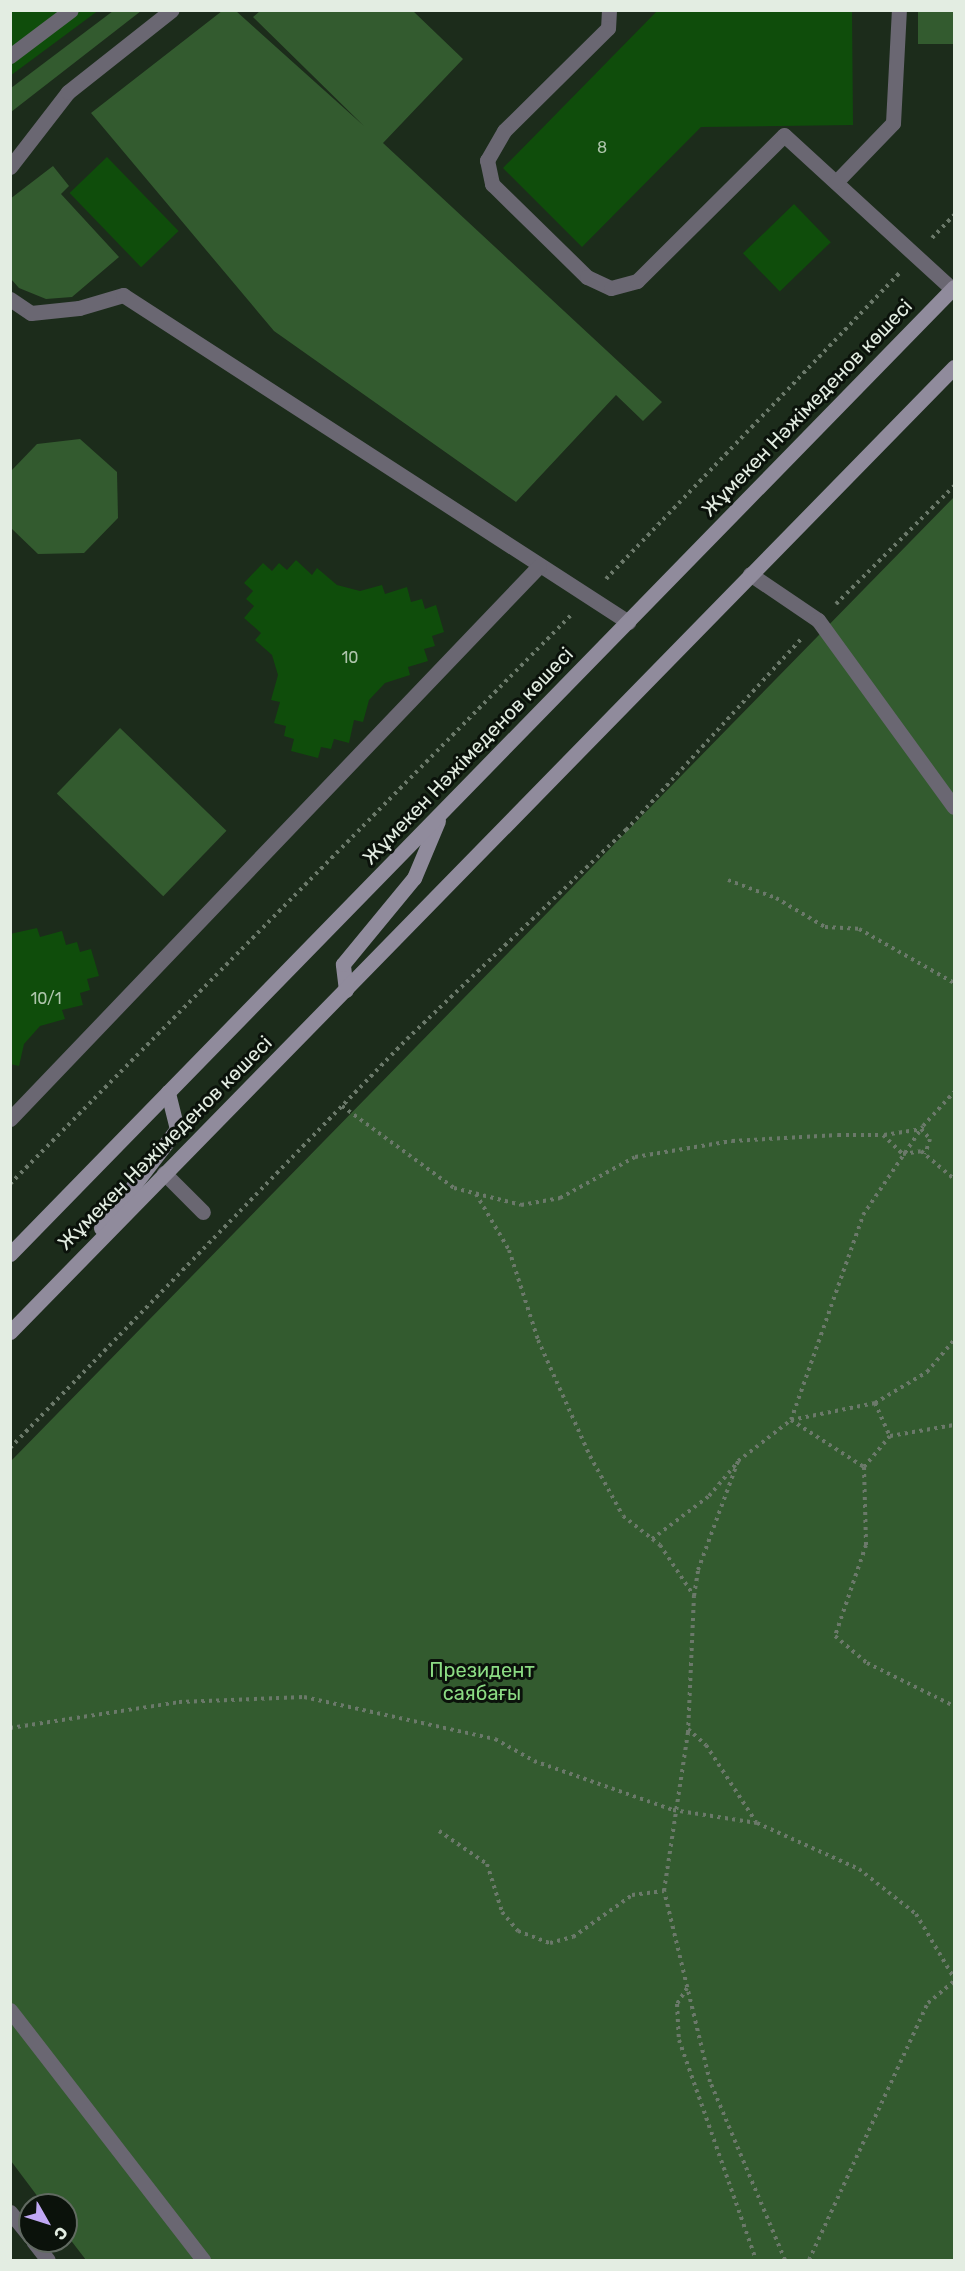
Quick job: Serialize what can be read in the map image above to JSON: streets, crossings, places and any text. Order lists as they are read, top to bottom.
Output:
{
  "streets": {
    "main road": ["Жұмекен Нәжімеденов көшесі"]
  },
  "parks": ["Президент саябағы"],
  "house_numbers": ["8", "10", "10/1"],
  "north": "bottom right"
}
